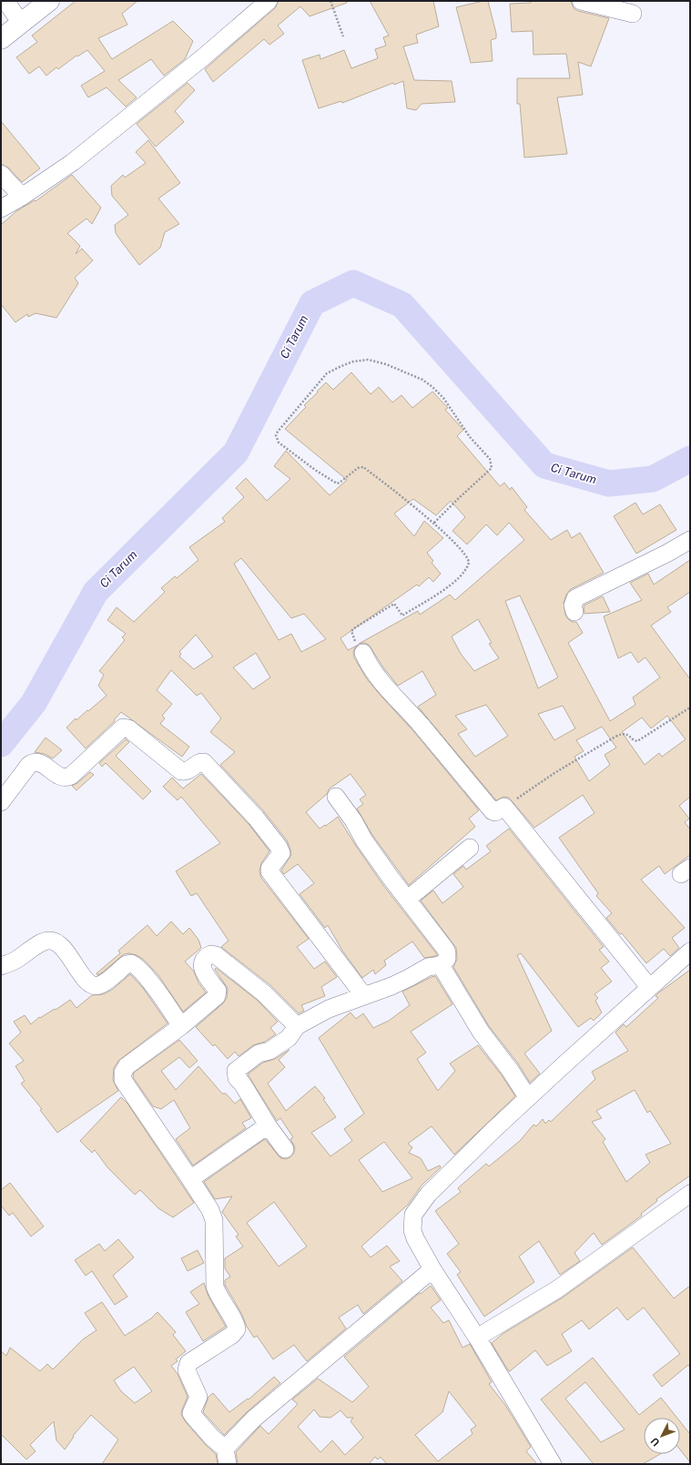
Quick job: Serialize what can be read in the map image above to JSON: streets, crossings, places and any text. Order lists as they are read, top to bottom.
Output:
{
  "water": ["Ci Tarum"],
  "north": "bottom left"
}
